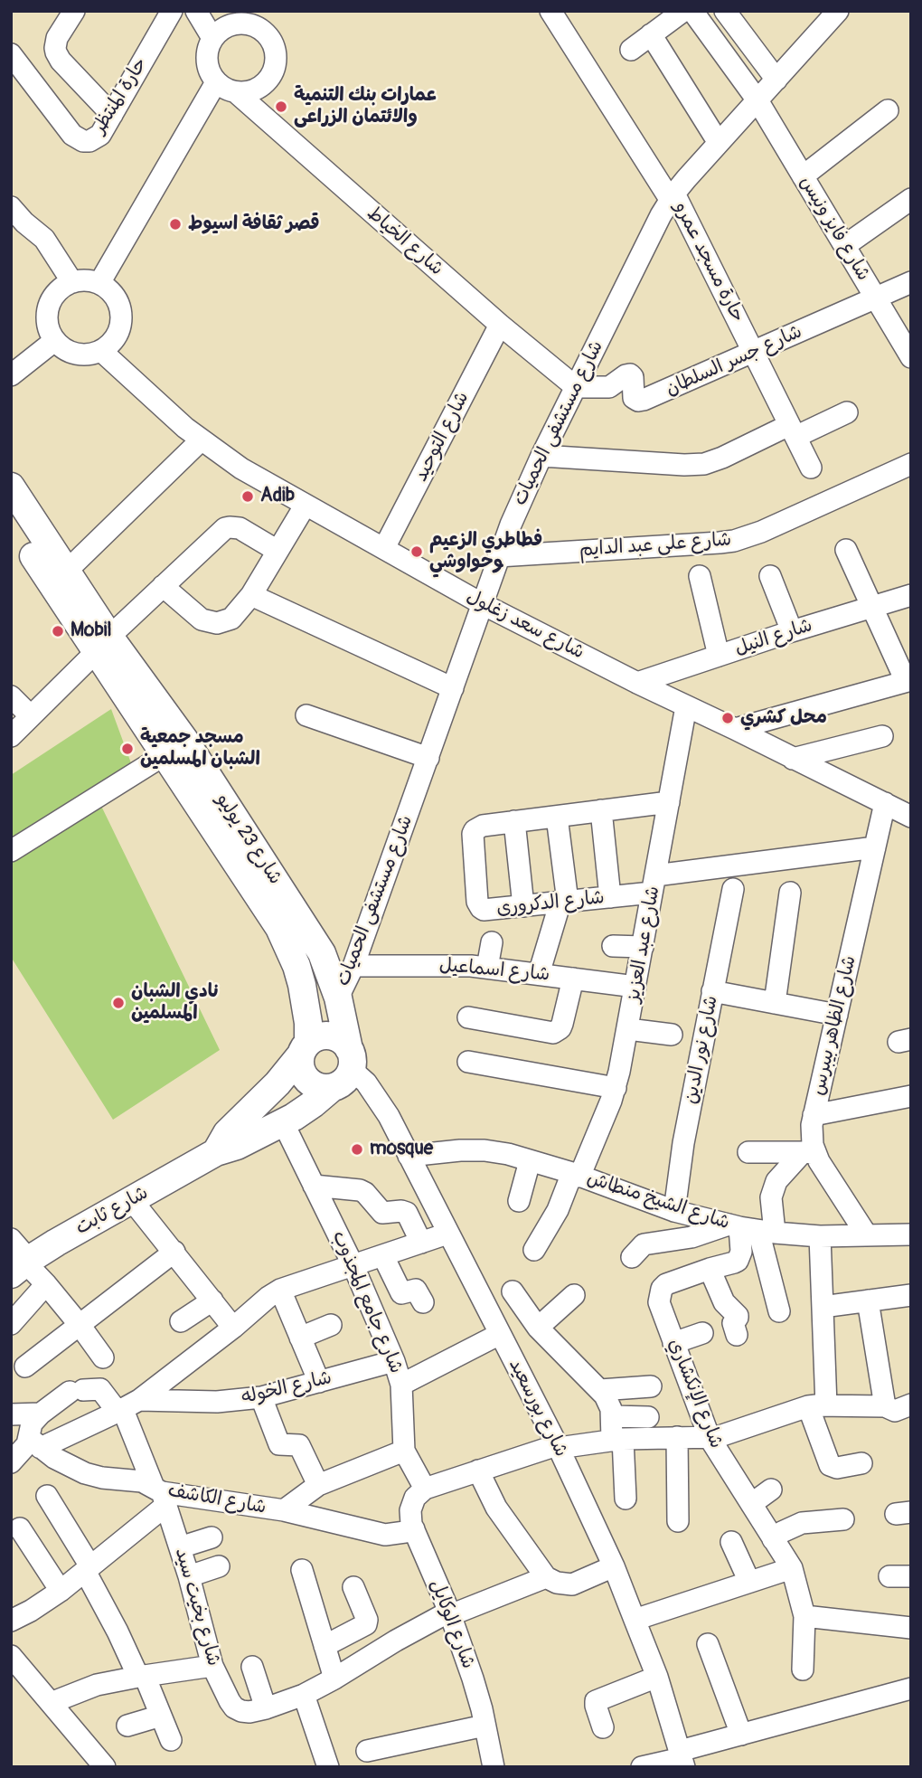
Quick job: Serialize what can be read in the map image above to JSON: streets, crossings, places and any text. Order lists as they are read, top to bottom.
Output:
{
  "streets": {
    "main road": ["شارع 23 يوليو", "شارع ثابت"],
    "street": [
      "حارة المنتظر",
      "شارع فايز ونيس",
      "شارع الخياط",
      "حارة مسجد عمرو",
      "شارع جسر السلطان",
      "شارع مستشفى الحميات",
      "شارع التوحيد",
      "شارع على عبد الدايم",
      "شارع سعد زغلول",
      "شارع النيل",
      "شارع الدكرورى",
      "شارع عبد العزيز",
      "شارع اسماعيل",
      "شارع الظاهر بيبرس",
      "شارع نور الدين",
      "شارع الشيخ منطاش",
      "شارع جامع المجذوب",
      "شارع الخوله",
      "شارع الإنكشاري",
      "شارع بورسعيد",
      "شارع الكاشف",
      "شارع بخيت سيد",
      "شارع الوكايل"
    ]
  },
  "crossings": [
    ["شارع فايز ونيس", "شارع جسر السلطان"],
    ["شارع فايز ونيس", "شارع مستشفى الحميات"],
    ["شارع الخياط", "شارع جسر السلطان"],
    ["شارع الخياط", "شارع مستشفى الحميات"],
    ["شارع الخياط", "شارع التوحيد"],
    ["حارة مسجد عمرو", "شارع جسر السلطان"],
    ["حارة مسجد عمرو", "شارع مستشفى الحميات"],
    ["شارع جسر السلطان", "شارع مستشفى الحميات"],
    ["شارع مستشفى الحميات", "شارع على عبد الدايم"],
    ["شارع مستشفى الحميات", "شارع سعد زغلول"],
    ["شارع مستشفى الحميات", "شارع 23 يوليو"],
    ["شارع مستشفى الحميات", "شارع اسماعيل"],
    ["شارع التوحيد", "شارع سعد زغلول"],
    ["شارع سعد زغلول", "شارع النيل"],
    ["شارع سعد زغلول", "شارع عبد العزيز"],
    ["شارع سعد زغلول", "شارع الظاهر بيبرس"],
    ["شارع 23 يوليو", "شارع ثابت"],
    ["شارع 23 يوليو", "شارع بورسعيد"],
    ["شارع الدكرورى", "شارع عبد العزيز"],
    ["شارع الدكرورى", "شارع الظاهر بيبرس"],
    ["شارع عبد العزيز", "شارع اسماعيل"],
    ["شارع عبد العزيز", "شارع الشيخ منطاش"],
    ["شارع الظاهر بيبرس", "شارع الشيخ منطاش"],
    ["شارع نور الدين", "شارع الشيخ منطاش"],
    ["شارع الشيخ منطاش", "شارع الإنكشاري"],
    ["شارع الشيخ منطاش", "شارع بورسعيد"],
    ["شارع ثابت", "شارع جامع المجذوب"],
    ["شارع ثابت", "شارع بورسعيد"],
    ["شارع جامع المجذوب", "شارع الخوله"],
    ["شارع جامع المجذوب", "شارع الوكايل"],
    ["شارع الخوله", "شارع بخيت سيد"],
    ["شارع الكاشف", "شارع بخيت سيد"],
    ["شارع الكاشف", "شارع الوكايل"],
    ["شارع بخيت سيد", "شارع الوكايل"]
  ],
  "places": [
    "عمارات بنك التنمية والائتمان الزراعى",
    "قصر ثقافة اسيوط",
    "Adib",
    "فطاطري الزعيم وحواوشي",
    "Mobil",
    "محل كشري",
    "مسجد جمعية الشبان المسلمين",
    "نادي الشبان المسلمين",
    "mosque"
  ]
}
